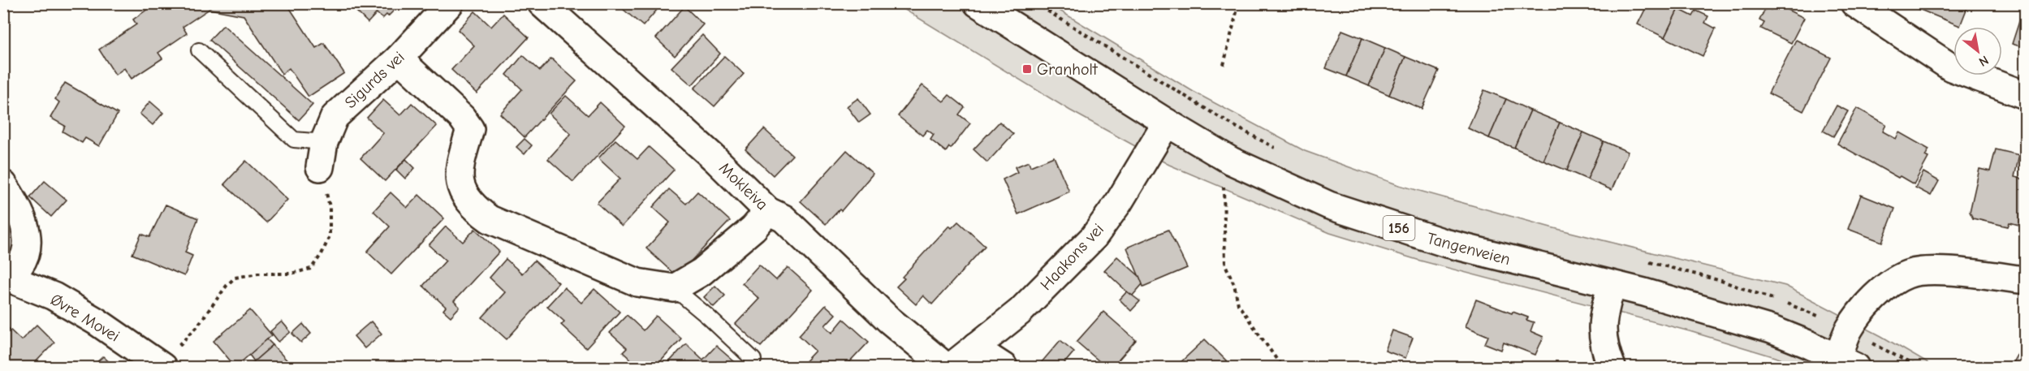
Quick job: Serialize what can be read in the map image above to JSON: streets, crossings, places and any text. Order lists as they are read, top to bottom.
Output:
{
  "streets": {
    "street": [
      "Sigurds vei",
      "Mokleiva",
      "156",
      "Tangenveien",
      "Haakons vei",
      "Øvre Movei"
    ]
  },
  "crossings": [
    ["Tangenveien", "Haakons vei"]
  ],
  "places": {
    "transit": ["Granholt"]
  },
  "north": "bottom right"
}
